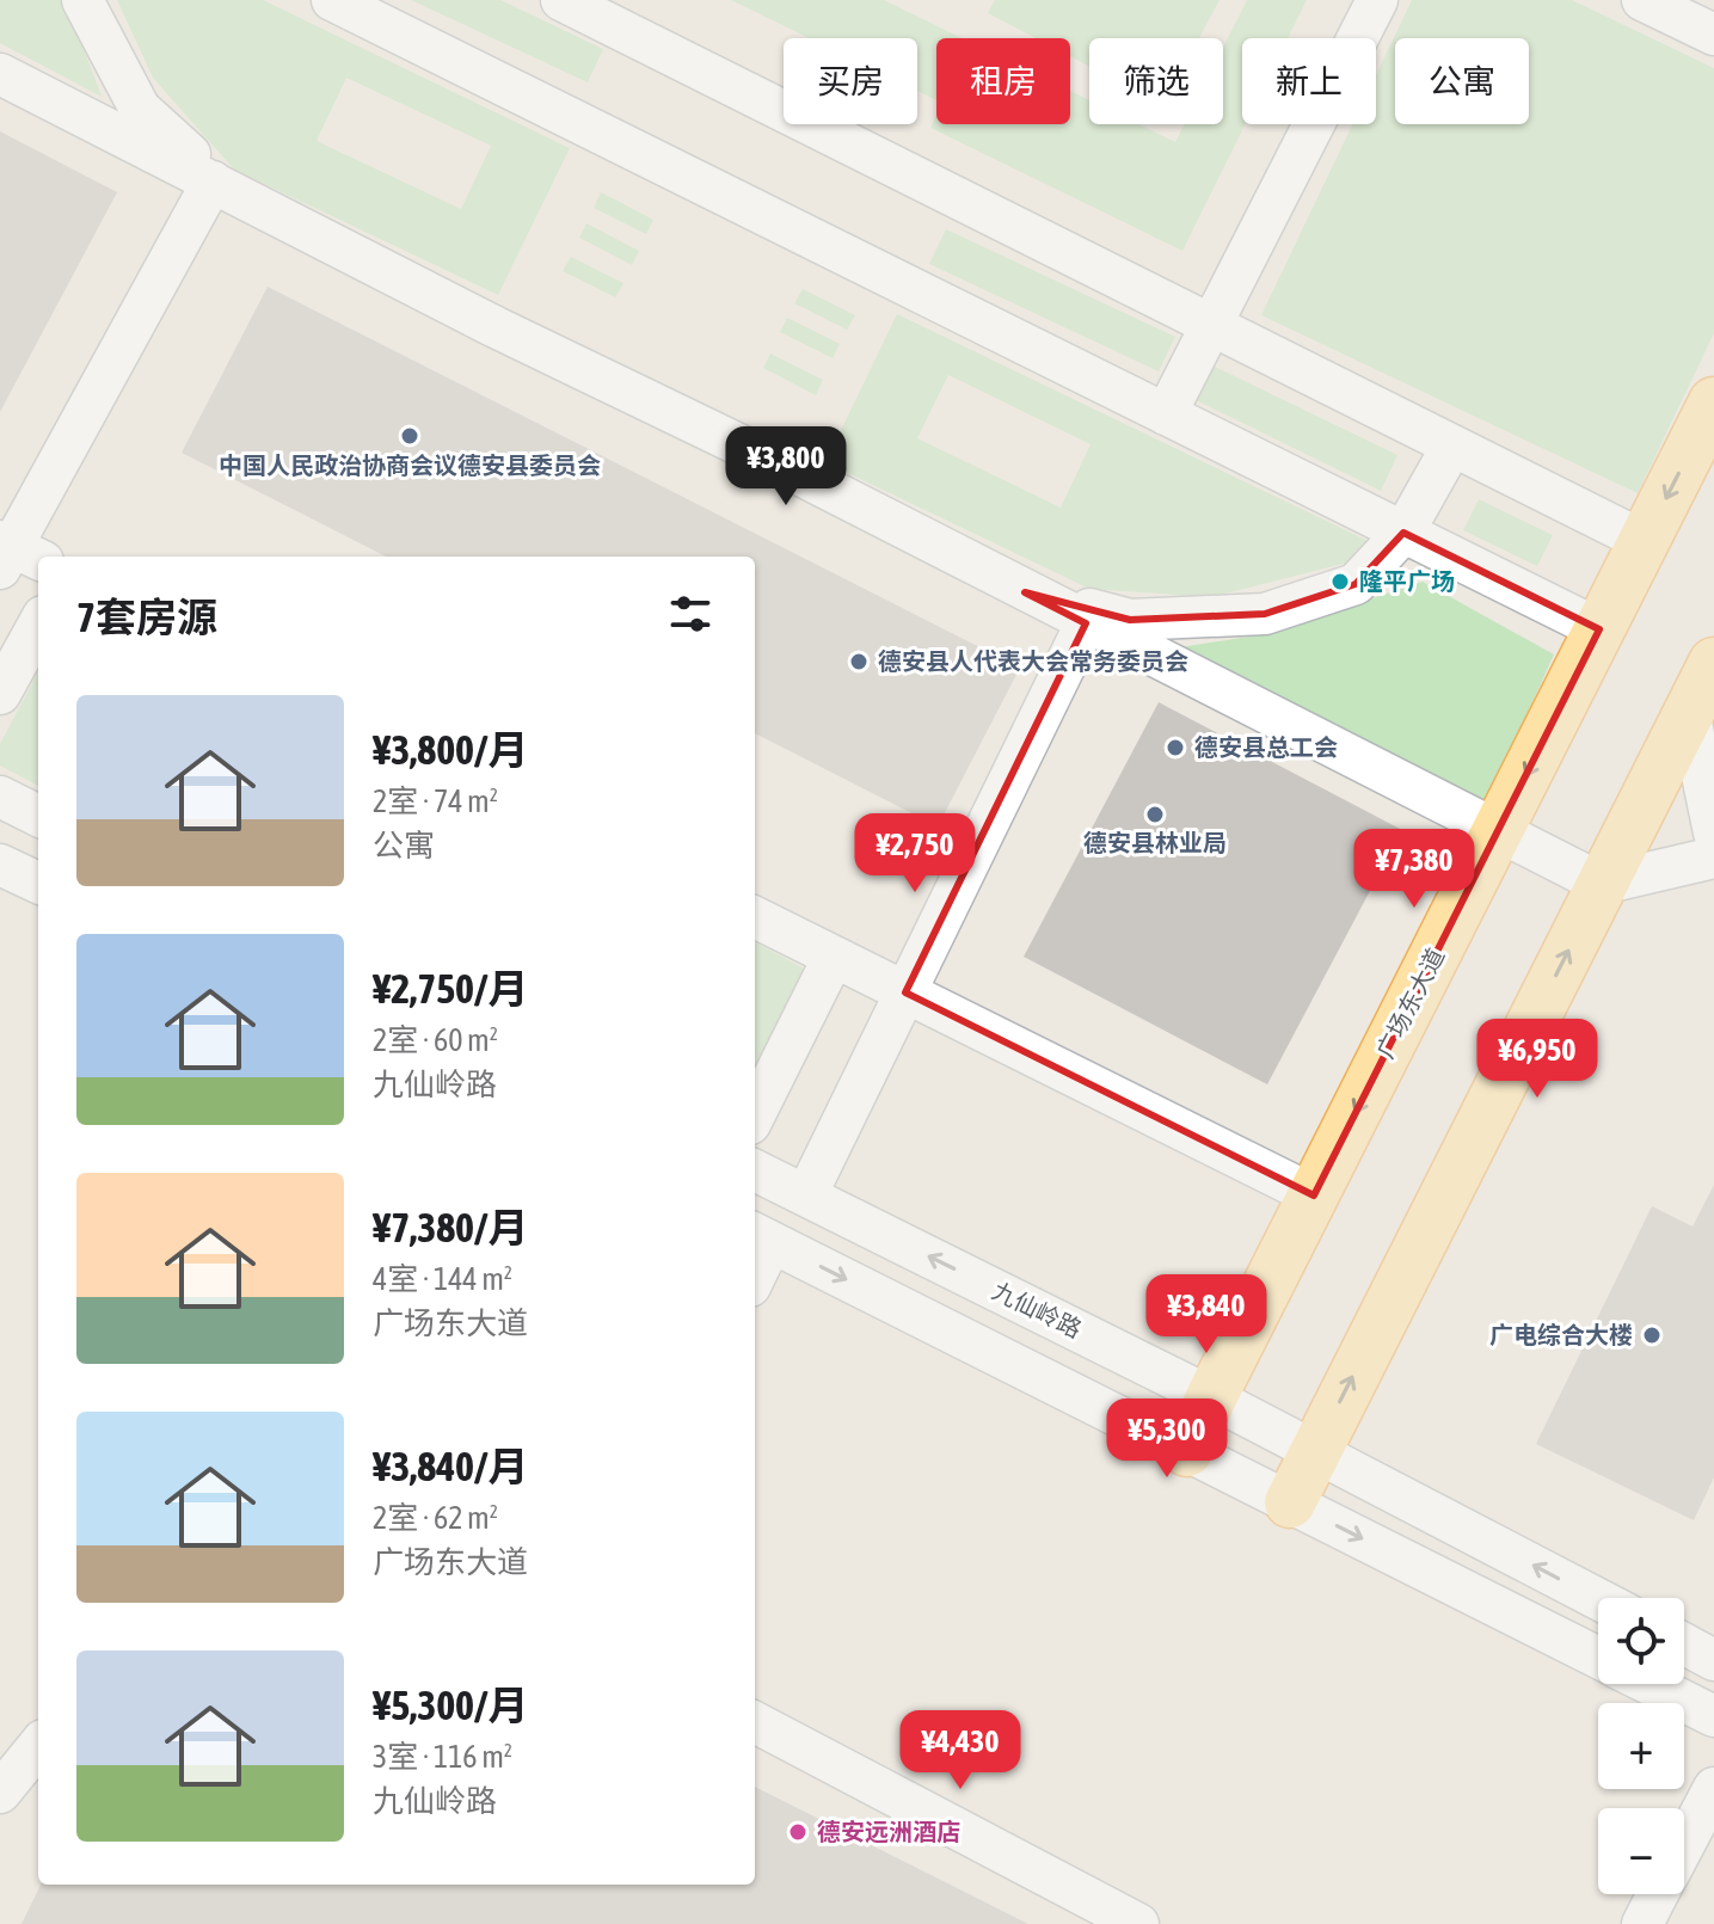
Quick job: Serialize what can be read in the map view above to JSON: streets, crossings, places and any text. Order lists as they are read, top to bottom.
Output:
{
  "streets": {
    "main road": ["广场东大道"],
    "street": ["九仙岭路"]
  },
  "crossings": [
    ["广场东大道", "九仙岭路"]
  ],
  "places": [
    "中国人民政治协商会议德安县委员会",
    "隆平广场",
    "德安县人代表大会常务委员会",
    "德安县总工会",
    "德安县林业局",
    "广电综合大楼",
    "德安远洲酒店"
  ],
  "page": {
    "chip": [
      "买房",
      "租房",
      "筛选",
      "新上",
      "公寓"
    ],
    "price": [
      "¥3,800",
      "¥2,750",
      "¥7,380",
      "¥6,950",
      "¥3,840",
      "¥5,300",
      "¥4,430"
    ],
    "heading": "7套房源",
    "list": [
      {
        "name": "¥3,800/月",
        "note": "2室 · 74 m² · 公寓"
      },
      {
        "name": "¥2,750/月",
        "note": "2室 · 60 m² · 九仙岭路"
      },
      {
        "name": "¥7,380/月",
        "note": "4室 · 144 m² · 广场东大道"
      },
      {
        "name": "¥3,840/月",
        "note": "2室 · 62 m² · 广场东大道"
      },
      {
        "name": "¥5,300/月",
        "note": "3室 · 116 m² · 九仙岭路"
      }
    ],
    "map_buttons": ["+", "−"]
  }
}
